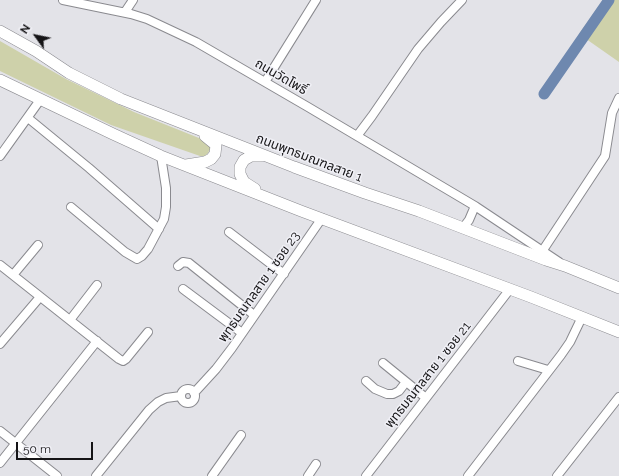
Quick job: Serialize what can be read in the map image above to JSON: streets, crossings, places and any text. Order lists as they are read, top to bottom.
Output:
{
  "streets": {
    "main road": ["ถนนพุทธมณฑลสาย 1"],
    "street": ["ถนนวัดโพธิ์", "พุทธมณฑลสาย 1 ซอย 23", "พุทธมณฑลสาย 1 ซอย 21"]
  },
  "crossings": [
    ["ถนนวัดโพธิ์", "ถนนพุทธมณฑลสาย 1"]
  ],
  "scale_bar": "50 m",
  "north": "top left"
}
